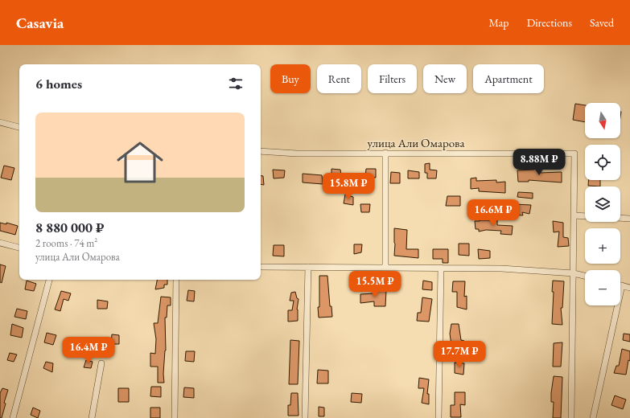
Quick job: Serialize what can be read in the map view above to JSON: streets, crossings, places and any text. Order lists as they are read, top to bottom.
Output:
{
  "streets": {
    "street": ["улица Али Омарова"]
  },
  "north": "bottom",
  "page": {
    "header": "Casavia",
    "nav": ["Map", "Directions", "Saved"],
    "chip": [
      "Buy",
      "Rent",
      "Filters",
      "New",
      "Apartment"
    ],
    "heading": "6 homes",
    "map_buttons": ["+", "−"],
    "list": [
      {
        "name": "8 880 000 ₽",
        "note": "2 rooms · 74 m² · улица Али Омарова"
      }
    ],
    "price": [
      "8.88M ₽",
      "15.8M ₽",
      "16.6M ₽",
      "15.5M ₽",
      "16.4M ₽",
      "17.7M ₽"
    ]
  }
}
